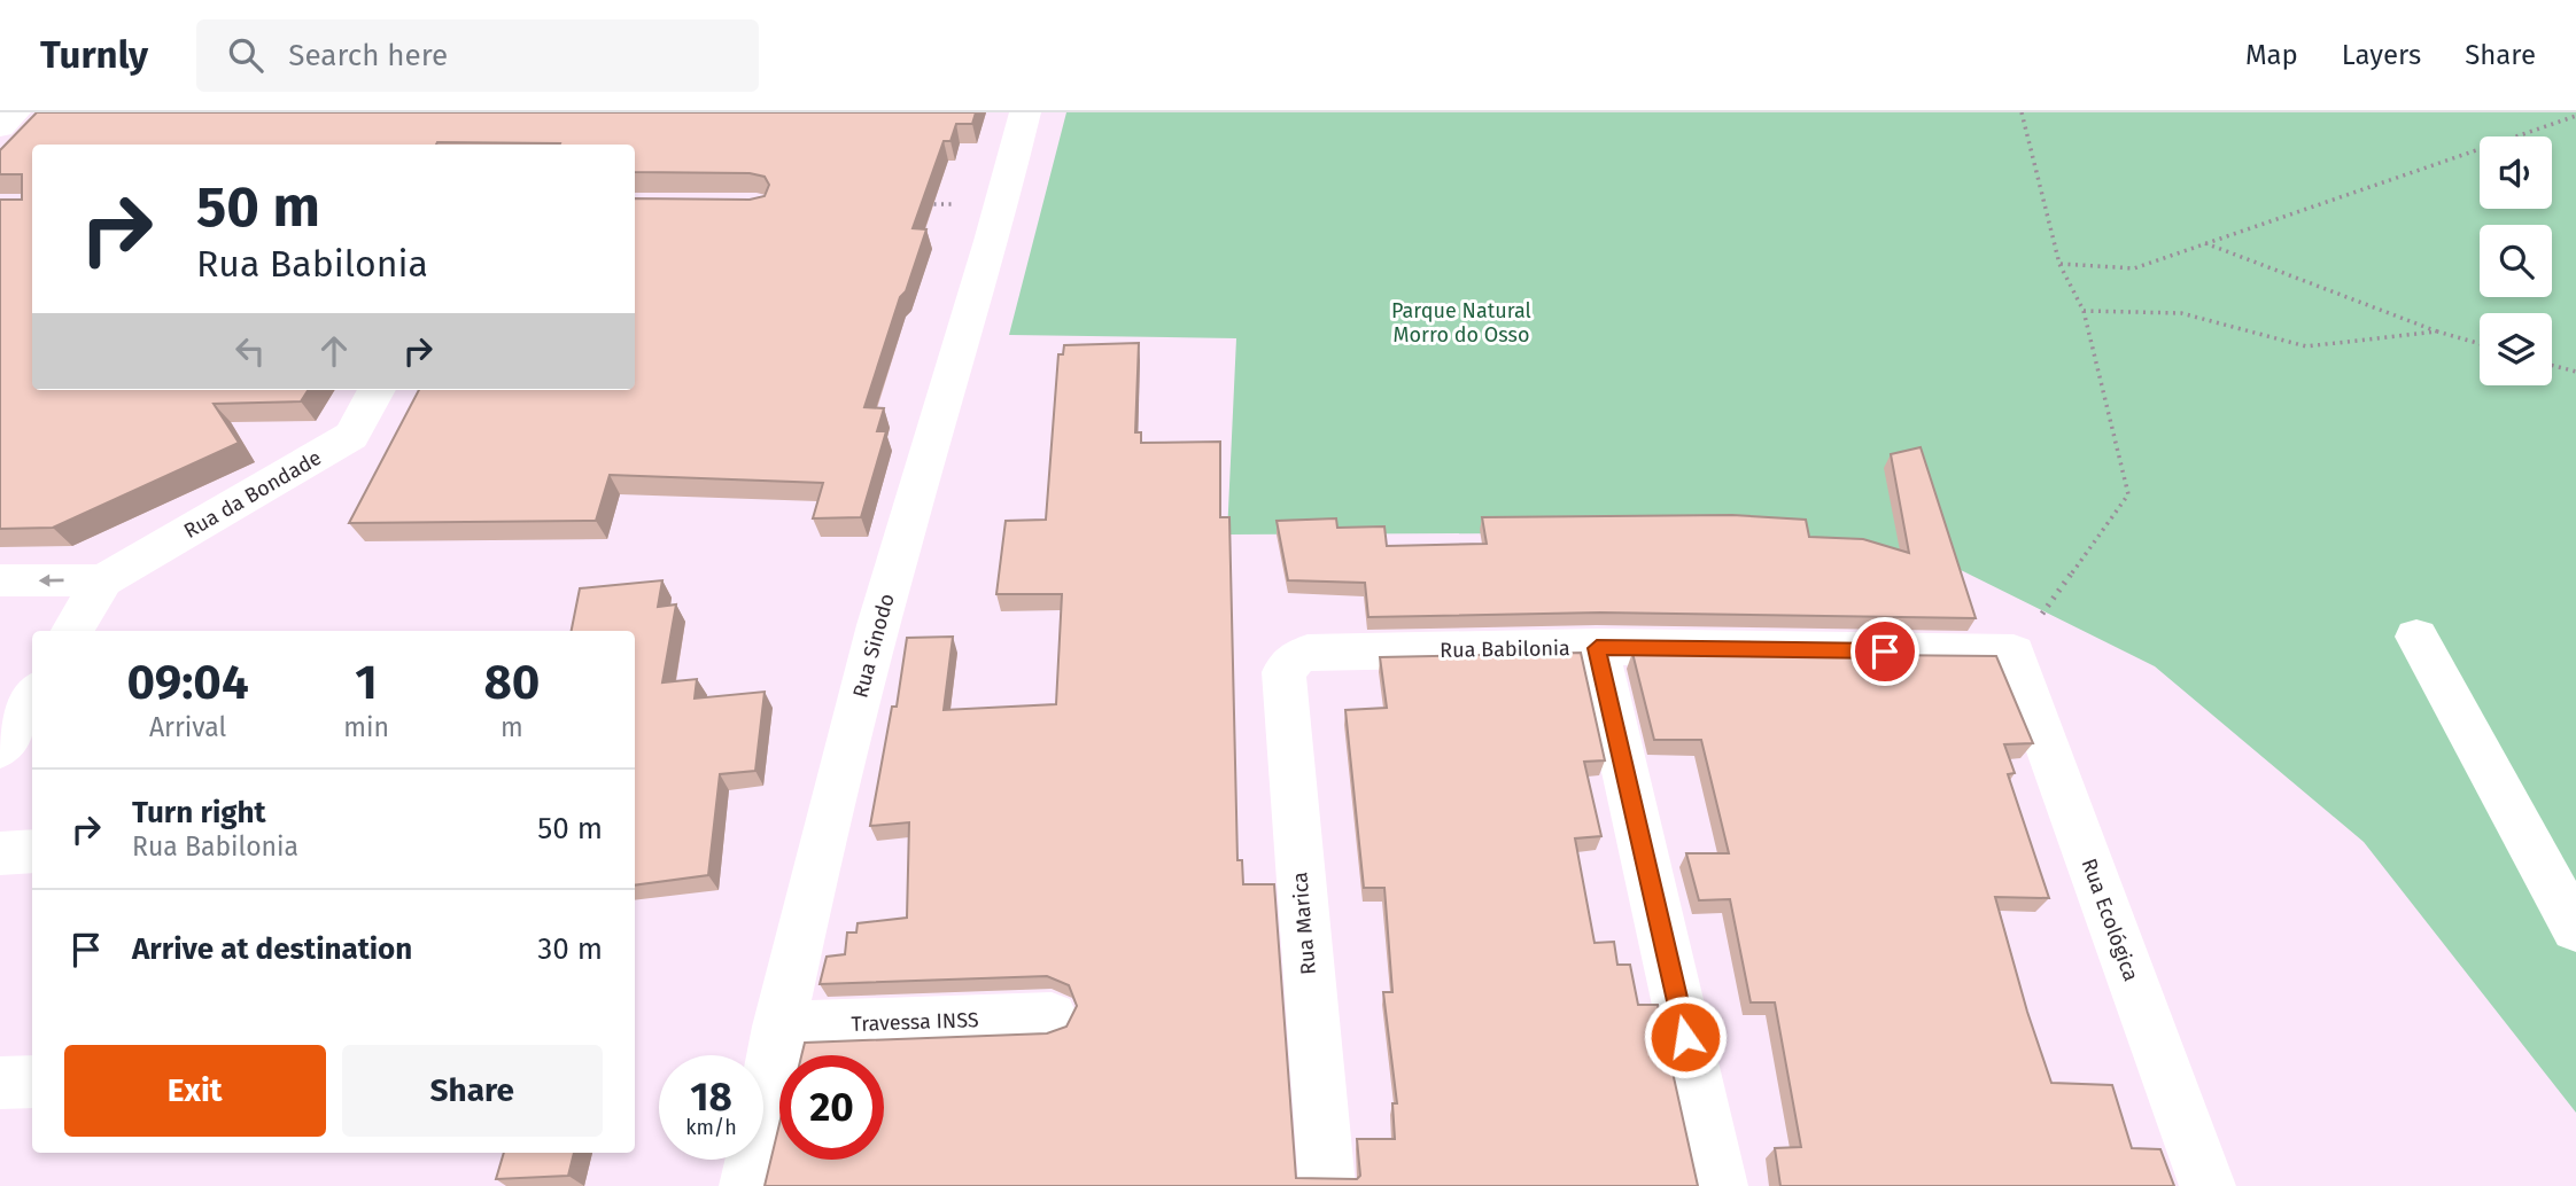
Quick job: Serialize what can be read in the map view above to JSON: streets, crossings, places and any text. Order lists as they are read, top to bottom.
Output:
{
  "streets": {
    "street": [
      "Rua da Bondade",
      "Rua Sinodo",
      "Rua Babilonia",
      "Rua Ecológica",
      "Rua Marica",
      "Travessa INSS"
    ]
  },
  "crossings": [
    ["Rua Sinodo", "Travessa INSS"],
    ["Rua Babilonia", "Rua Ecológica"],
    ["Rua Babilonia", "Rua Marica"]
  ],
  "parks": ["Parque Natural Morro do Osso"],
  "page": {
    "header": "Turnly",
    "search": "Search here",
    "nav": ["Map", "Layers", "Share"],
    "turn": ["50 m", "Rua Babilonia"],
    "eta": [
      "09:04",
      "Arrival",
      "1",
      "min",
      "80",
      "m"
    ],
    "list": [
      {
        "name": "Turn right",
        "note": "Rua Babilonia",
        "value": "50 m"
      },
      {
        "name": "Arrive at destination",
        "value": "30 m"
      }
    ],
    "buttons": ["Exit", "Share"],
    "speed": "18 km/h",
    "limit": "20"
  }
}
